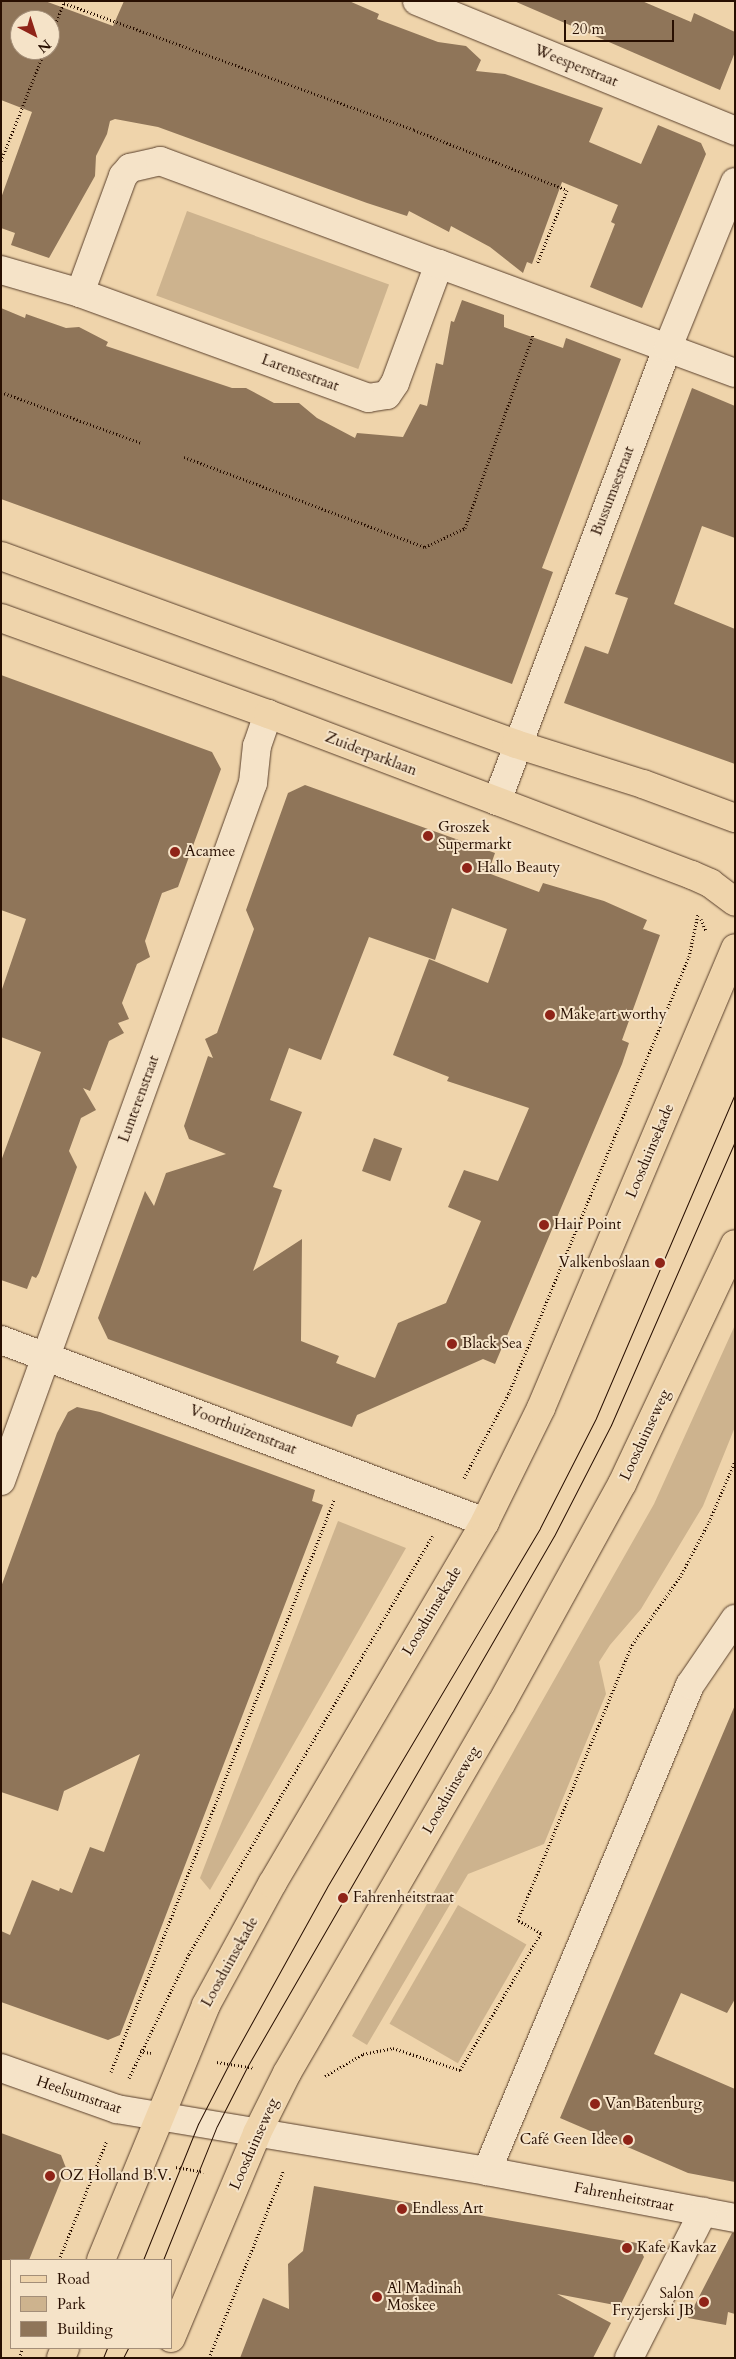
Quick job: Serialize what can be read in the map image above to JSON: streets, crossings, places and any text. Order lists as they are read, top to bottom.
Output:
{
  "streets": {
    "main road": ["Zuiderparklaan", "Loosduinsekade", "Loosduinseweg"],
    "street": [
      "Weesperstraat",
      "Larensestraat",
      "Bussumsestraat",
      "Lunterenstraat",
      "Voorthuizenstraat",
      "Heelsumstraat",
      "Fahrenheitstraat"
    ]
  },
  "crossings": [
    ["Bussumsestraat", "Zuiderparklaan"],
    ["Zuiderparklaan", "Lunterenstraat"],
    ["Lunterenstraat", "Voorthuizenstraat"],
    ["Loosduinsekade", "Voorthuizenstraat"],
    ["Loosduinsekade", "Heelsumstraat"],
    ["Loosduinsekade", "Fahrenheitstraat"],
    ["Loosduinseweg", "Fahrenheitstraat"],
    ["Heelsumstraat", "Fahrenheitstraat"]
  ],
  "places": [
    "Groszek Supermarkt",
    "Acamee",
    "Hallo Beauty",
    "Make art worthy",
    "Hair Point",
    "Valkenboslaan",
    "Black Sea",
    "Fahrenheitstraat",
    "Van Batenburg",
    "Café Geen Idee",
    "OZ Holland B.V.",
    "Endless Art",
    "Kafe Kavkaz",
    "Al Madinah Moskee",
    "Salon Fryzjerski JB"
  ],
  "legend": ["Road", "Park", "Building"],
  "scale_bar": "20 m",
  "north": "bottom right"
}
